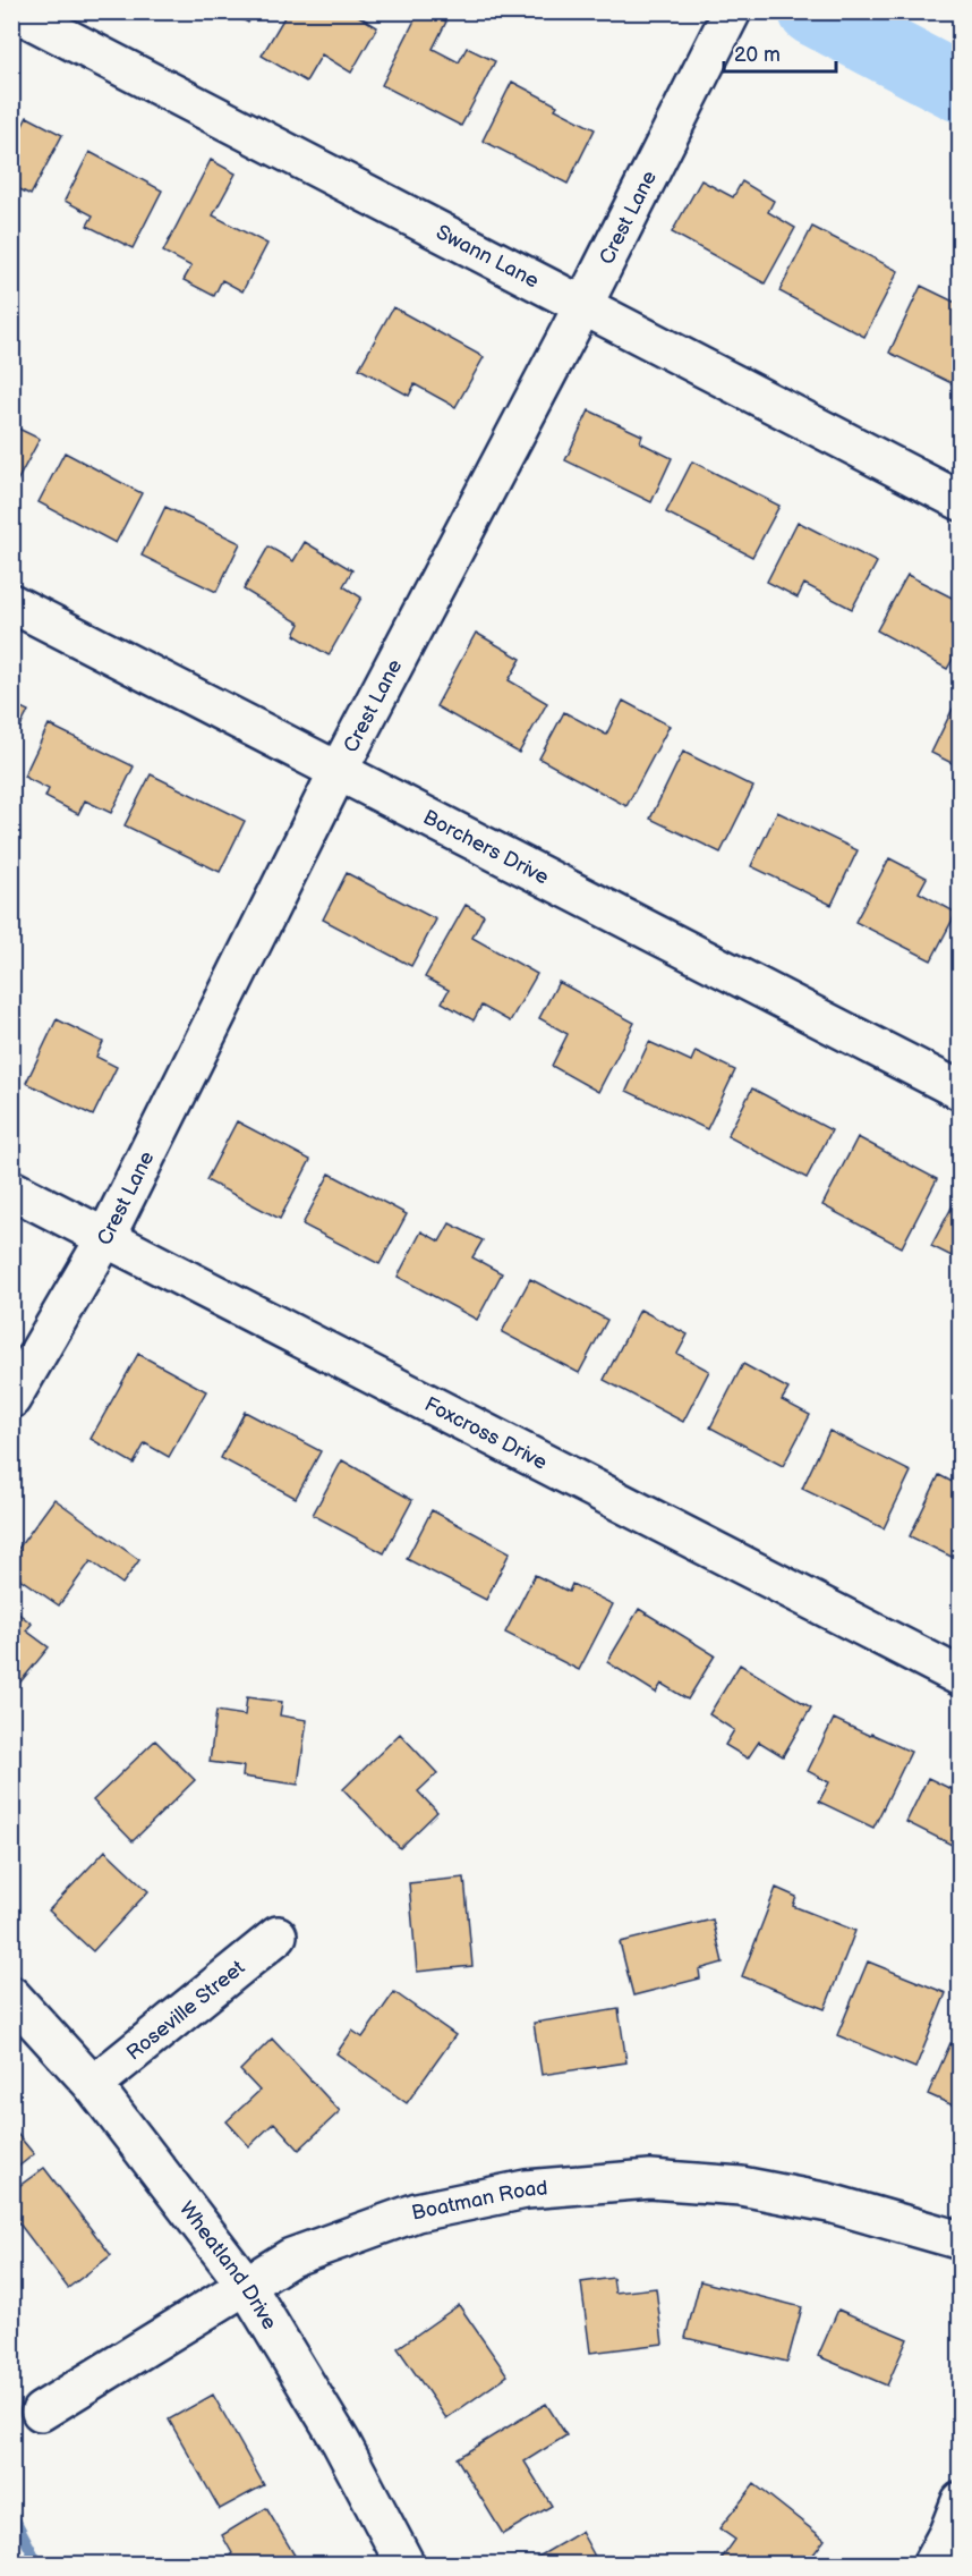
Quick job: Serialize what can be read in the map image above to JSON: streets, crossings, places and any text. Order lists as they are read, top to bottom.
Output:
{
  "streets": {
    "street": [
      "Crest Lane",
      "Swann Lane",
      "Borchers Drive",
      "Foxcross Drive",
      "Roseville Street",
      "Boatman Road",
      "Wheatland Drive"
    ]
  },
  "crossings": [
    ["Crest Lane", "Swann Lane"],
    ["Crest Lane", "Borchers Drive"],
    ["Crest Lane", "Foxcross Drive"],
    ["Roseville Street", "Wheatland Drive"],
    ["Boatman Road", "Wheatland Drive"]
  ],
  "scale_bar": "20 m"
}
